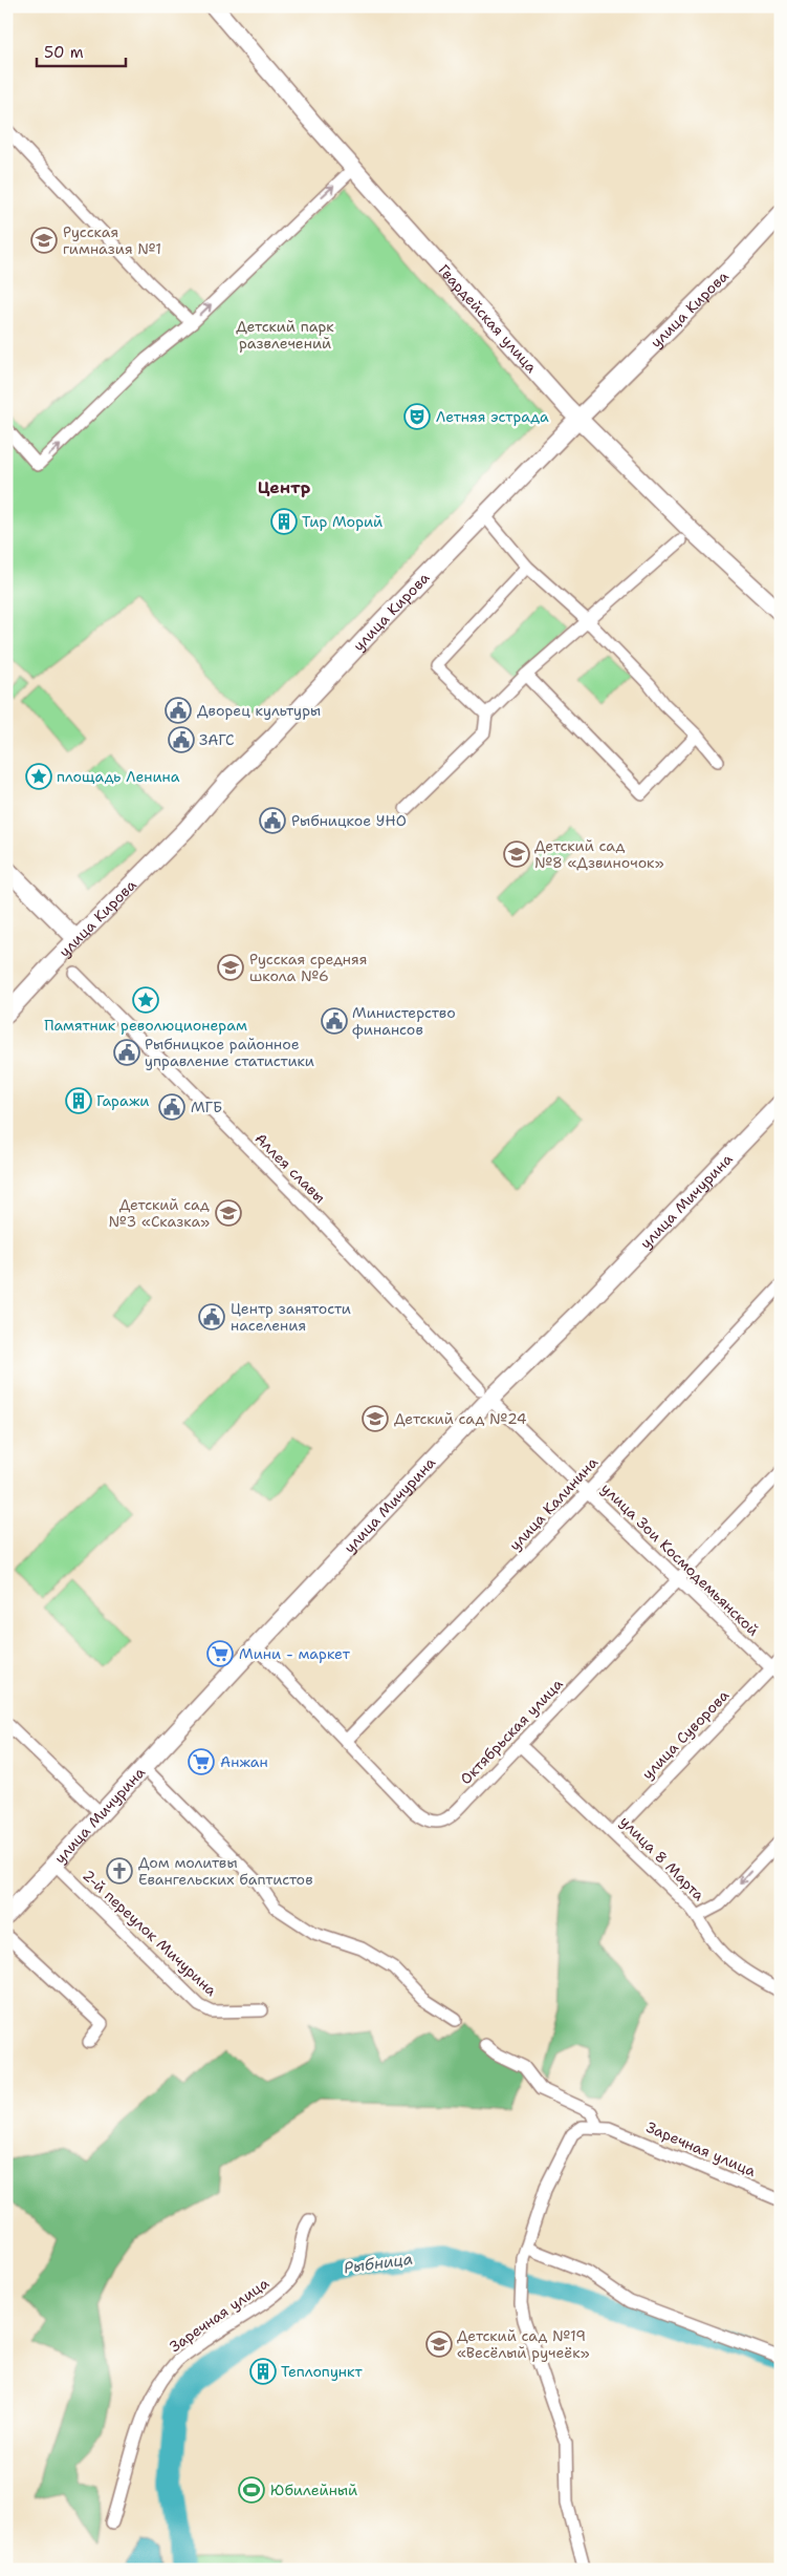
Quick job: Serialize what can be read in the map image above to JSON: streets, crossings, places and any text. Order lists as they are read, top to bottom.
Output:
{
  "streets": {
    "street": [
      "улица Кирова",
      "Гвардейская улица",
      "Аллея славы",
      "улица Мичурина",
      "улица Калинина",
      "улица Зои Космодемьянской",
      "Октябрьская улица",
      "улица Суворова",
      "улица 8 Марта",
      "2-й переулок Мичурина",
      "Заречная улица"
    ]
  },
  "crossings": [
    ["улица Кирова", "Гвардейская улица"],
    ["Аллея славы", "улица Мичурина"],
    ["Аллея славы", "улица Зои Космодемьянской"],
    ["улица Мичурина", "улица Зои Космодемьянской"],
    ["улица Мичурина", "Октябрьская улица"],
    ["улица Мичурина", "2-й переулок Мичурина"],
    ["улица Калинина", "улица Зои Космодемьянской"],
    ["улица Калинина", "Октябрьская улица"],
    ["улица Зои Космодемьянской", "Октябрьская улица"],
    ["улица Зои Космодемьянской", "улица Суворова"],
    ["Октябрьская улица", "улица 8 Марта"],
    ["улица Суворова", "улица 8 Марта"]
  ],
  "districts": ["Центр"],
  "water": ["Рыбница"],
  "parks": ["Детский парк развлечений"],
  "places": {
    "school or university": [
      "Русская гимназия №1",
      "Детский сад №8 «Дзвиночок»",
      "Русская средняя школа №6",
      "Детский сад №3 «Сказка»",
      "Детский сад №24",
      "Детский сад №19 «Весёлый ручеёк»"
    ],
    "theatre": ["Летняя эстрада"],
    "building": ["Тир Морий", "Гаражи", "Теплопункт"],
    "public building": [
      "Дворец культуры",
      "ЗАГС",
      "Рыбницкое УНО",
      "Министерство финансов",
      "Рыбницкое районное управление статистики",
      "МГБ",
      "Центр занятости населения"
    ],
    "place": ["площадь Ленина", "Памятник революционерам"],
    "supermarket": ["Мини - маркет", "Анжан"],
    "church": ["Дом молитвы Евангельских баптистов"],
    "sports": ["Юбилейный"]
  },
  "scale_bar": "50 m"
}
